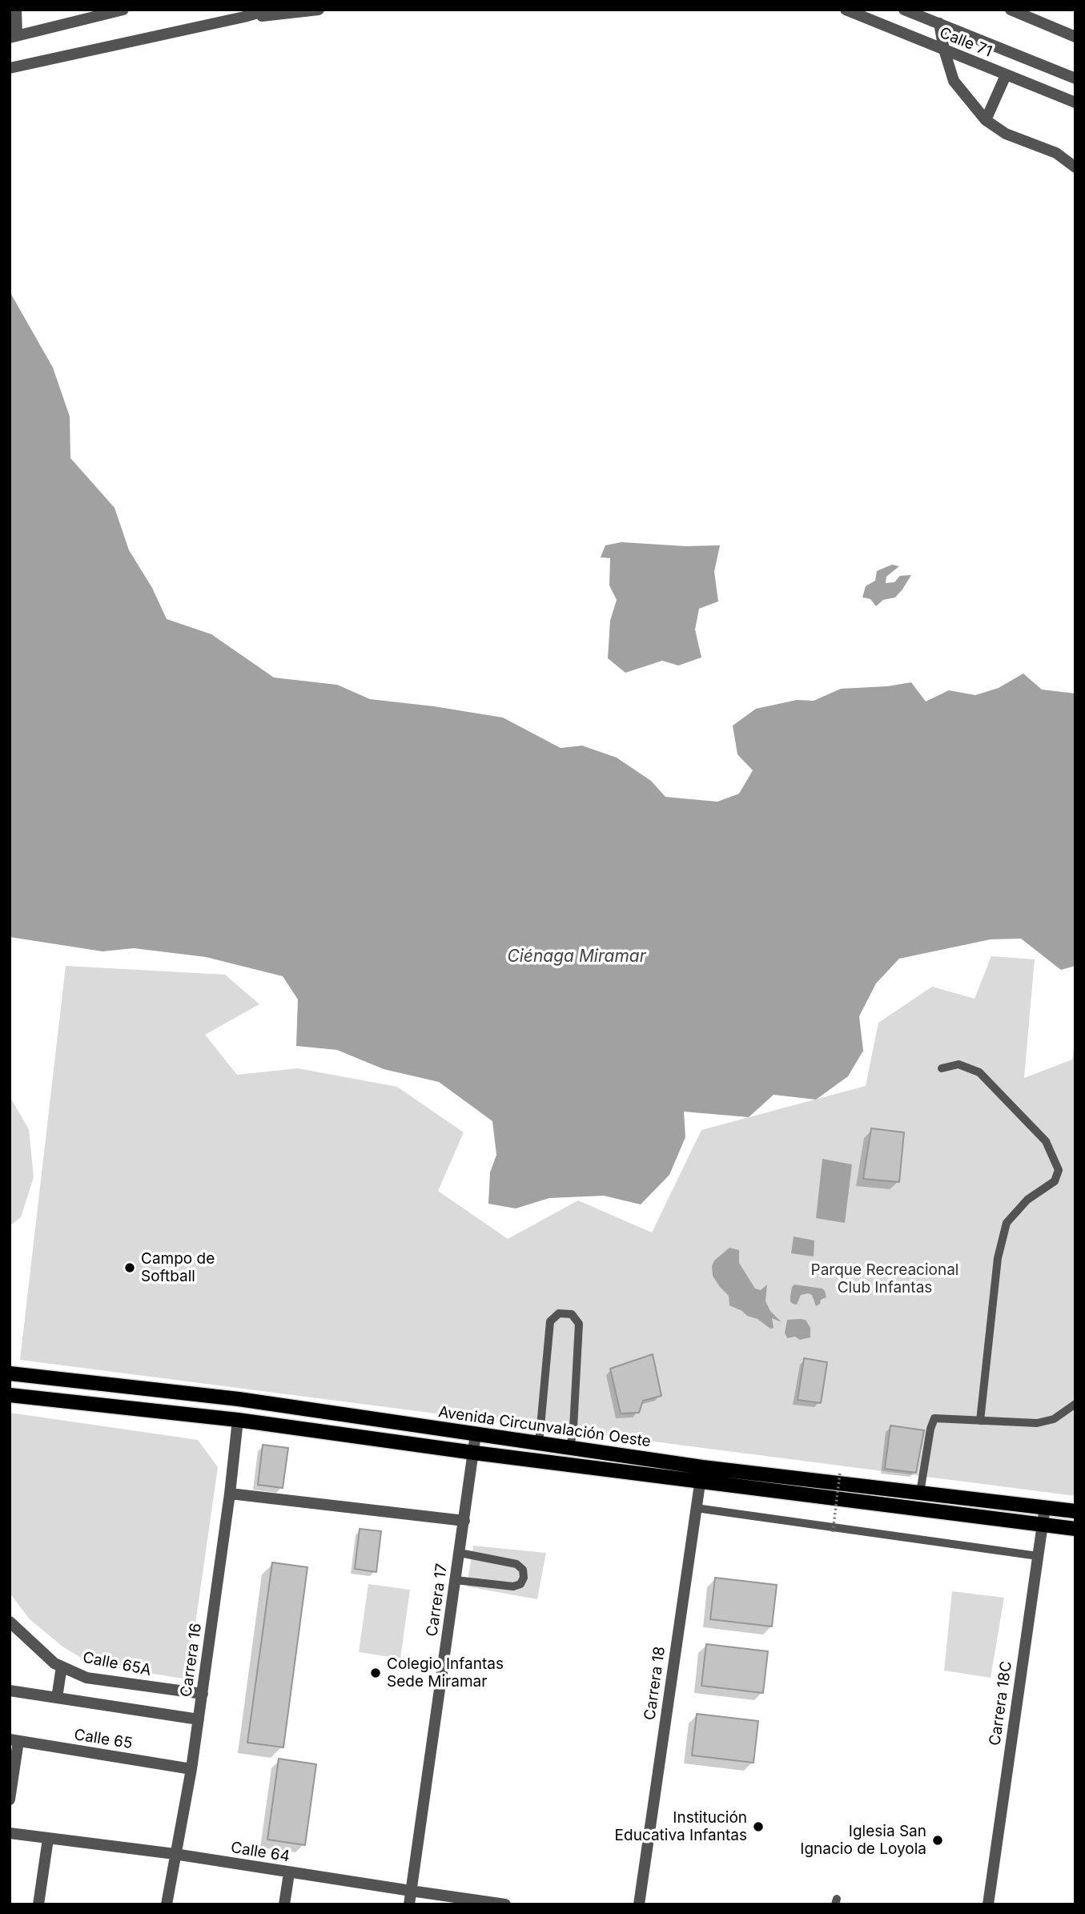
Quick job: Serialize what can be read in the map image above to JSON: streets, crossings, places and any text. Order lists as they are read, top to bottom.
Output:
{
  "streets": {
    "main road": ["Avenida Circunvalación Oeste"],
    "street": [
      "Calle 71",
      "Carrera 17",
      "Carrera 16",
      "Calle 65A",
      "Carrera 18",
      "Carrera 18C",
      "Calle 65",
      "Calle 64"
    ]
  },
  "crossings": [
    ["Avenida Circunvalación Oeste", "Carrera 17"],
    ["Avenida Circunvalación Oeste", "Carrera 16"],
    ["Avenida Circunvalación Oeste", "Carrera 18"],
    ["Avenida Circunvalación Oeste", "Carrera 18C"],
    ["Carrera 17", "Calle 64"],
    ["Carrera 16", "Calle 65A"],
    ["Carrera 16", "Calle 65"],
    ["Carrera 16", "Calle 64"]
  ],
  "water": ["Ciénaga Miramar"],
  "parks": ["Parque Recreacional Club Infantas"],
  "places": [
    "Campo de Softball",
    "Colegio Infantas Sede Miramar",
    "Institución Educativa Infantas",
    "Iglesia San Ignacio de Loyola"
  ]
}
